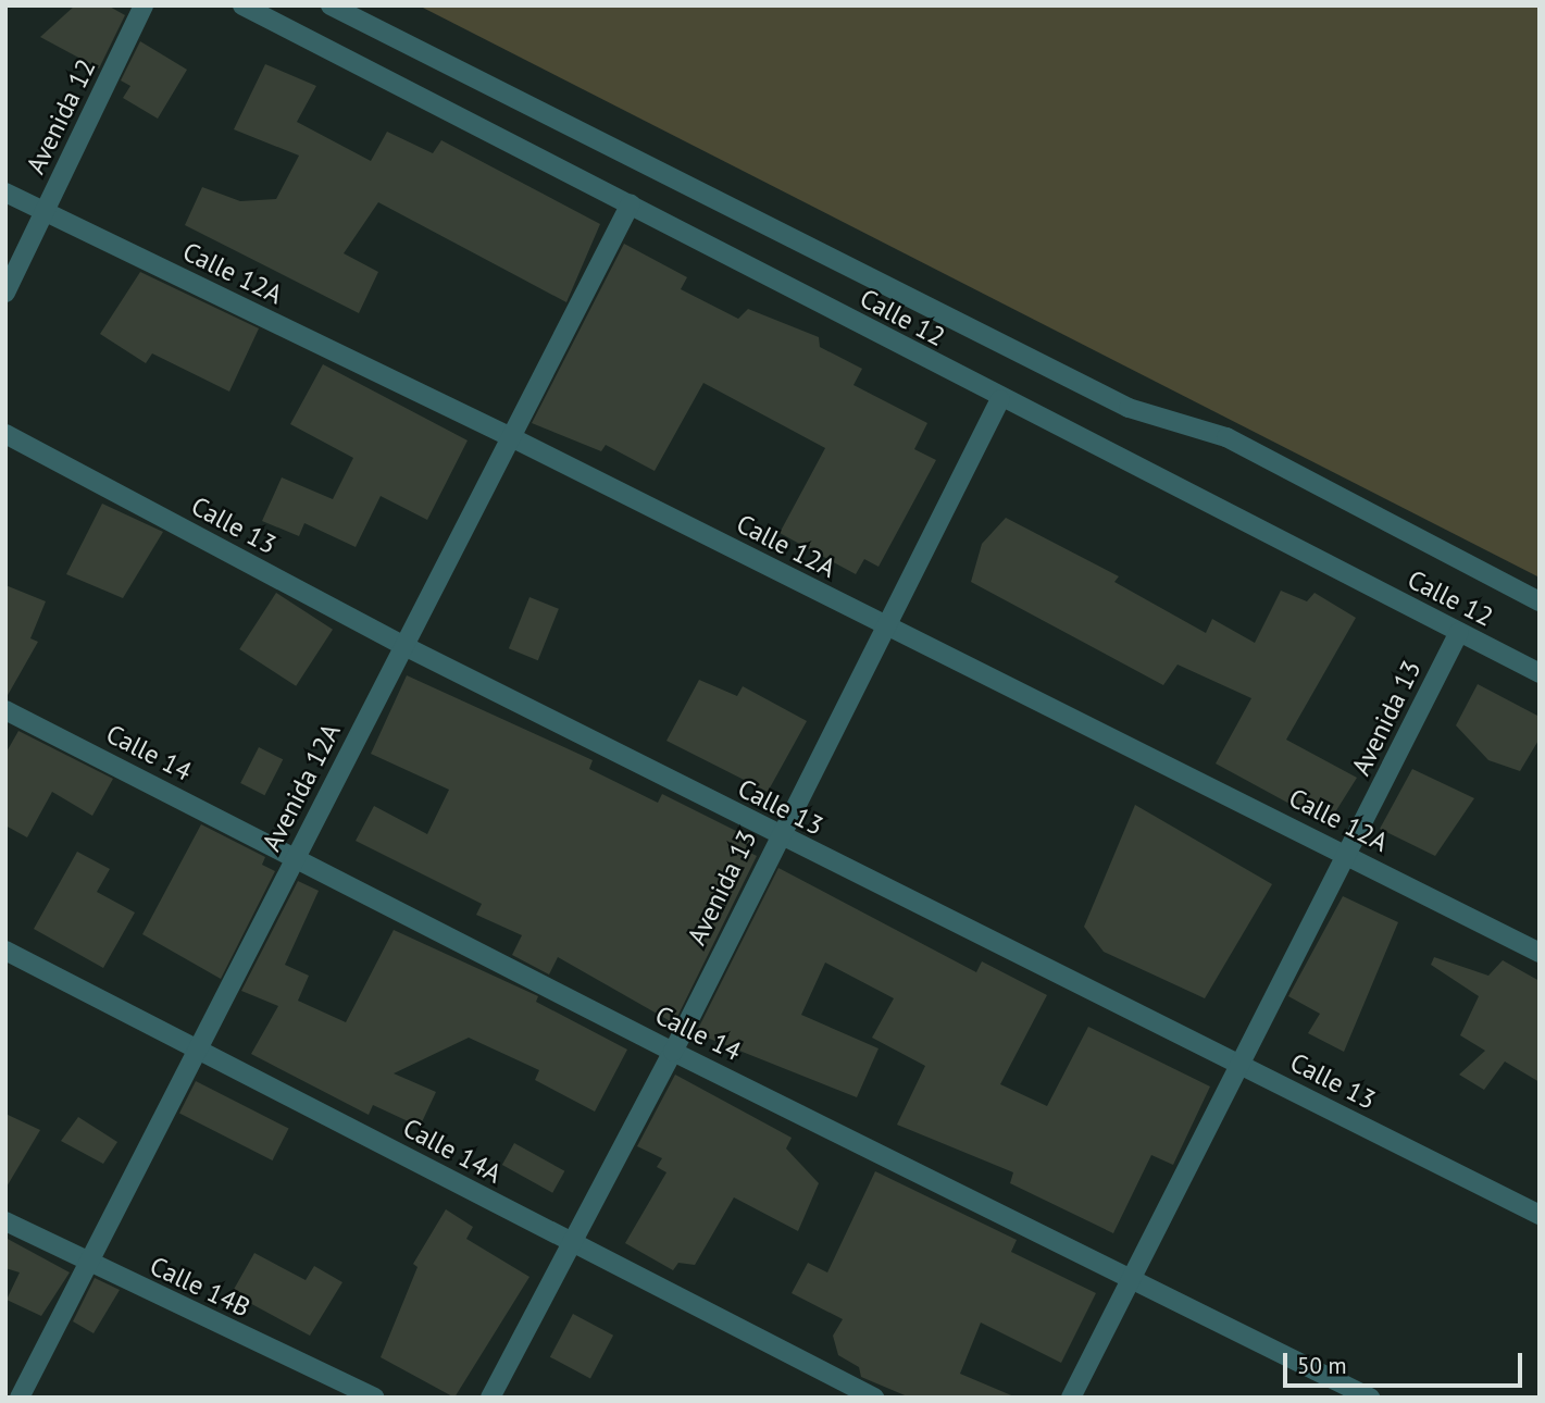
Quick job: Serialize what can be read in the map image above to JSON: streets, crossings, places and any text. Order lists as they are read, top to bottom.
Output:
{
  "streets": {
    "street": [
      "Avenida 12",
      "Calle 12A",
      "Calle 12",
      "Calle 13",
      "Avenida 13",
      "Calle 14",
      "Avenida 12A",
      "Calle 14A",
      "Calle 14B"
    ]
  },
  "crossings": [
    ["Avenida 12", "Calle 12A"],
    ["Calle 12A", "Avenida 13"],
    ["Calle 12A", "Avenida 12A"],
    ["Calle 12", "Avenida 13"],
    ["Calle 12", "Avenida 12A"],
    ["Calle 13", "Avenida 13"],
    ["Calle 13", "Avenida 12A"],
    ["Avenida 13", "Calle 14"],
    ["Avenida 13", "Calle 14A"],
    ["Calle 14", "Avenida 12A"],
    ["Avenida 12A", "Calle 14A"],
    ["Avenida 12A", "Calle 14B"]
  ],
  "scale_bar": "50 m"
}
